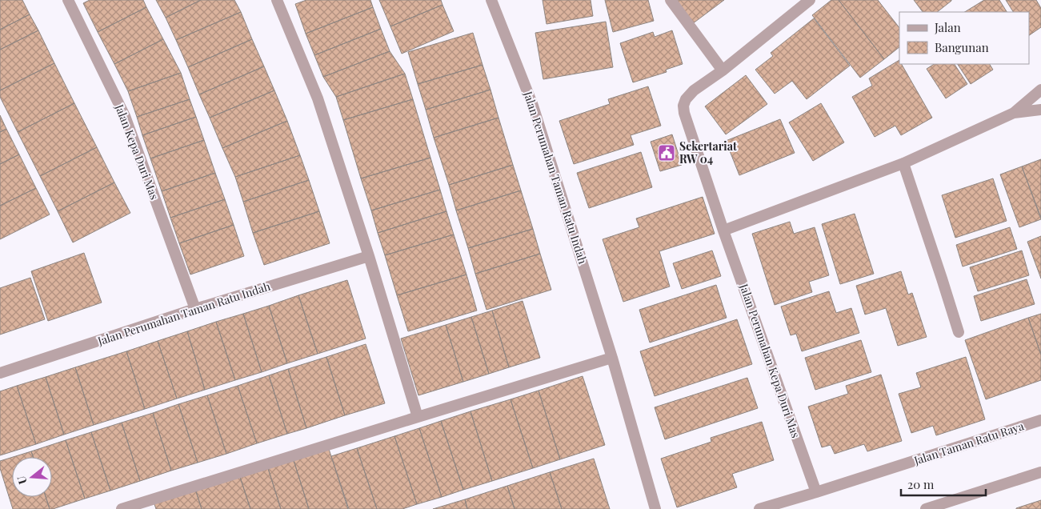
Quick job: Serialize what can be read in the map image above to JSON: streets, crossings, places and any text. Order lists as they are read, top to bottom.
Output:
{
  "streets": {
    "street": [
      "Jalan Kepa Duri Mas",
      "Jalan Perumahan Taman Ratu Indah",
      "Jalan Perumahan Kepa Duri Mas",
      "Jalan Taman Ratu Raya"
    ]
  },
  "crossings": [
    ["Jalan Kepa Duri Mas", "Jalan Perumahan Taman Ratu Indah"],
    ["Jalan Perumahan Kepa Duri Mas", "Jalan Taman Ratu Raya"]
  ],
  "places": {
    "public building": ["Sekertariat RW 04"]
  },
  "legend": ["Jalan", "Bangunan"],
  "scale_bar": "20 m",
  "north": "left"
}
